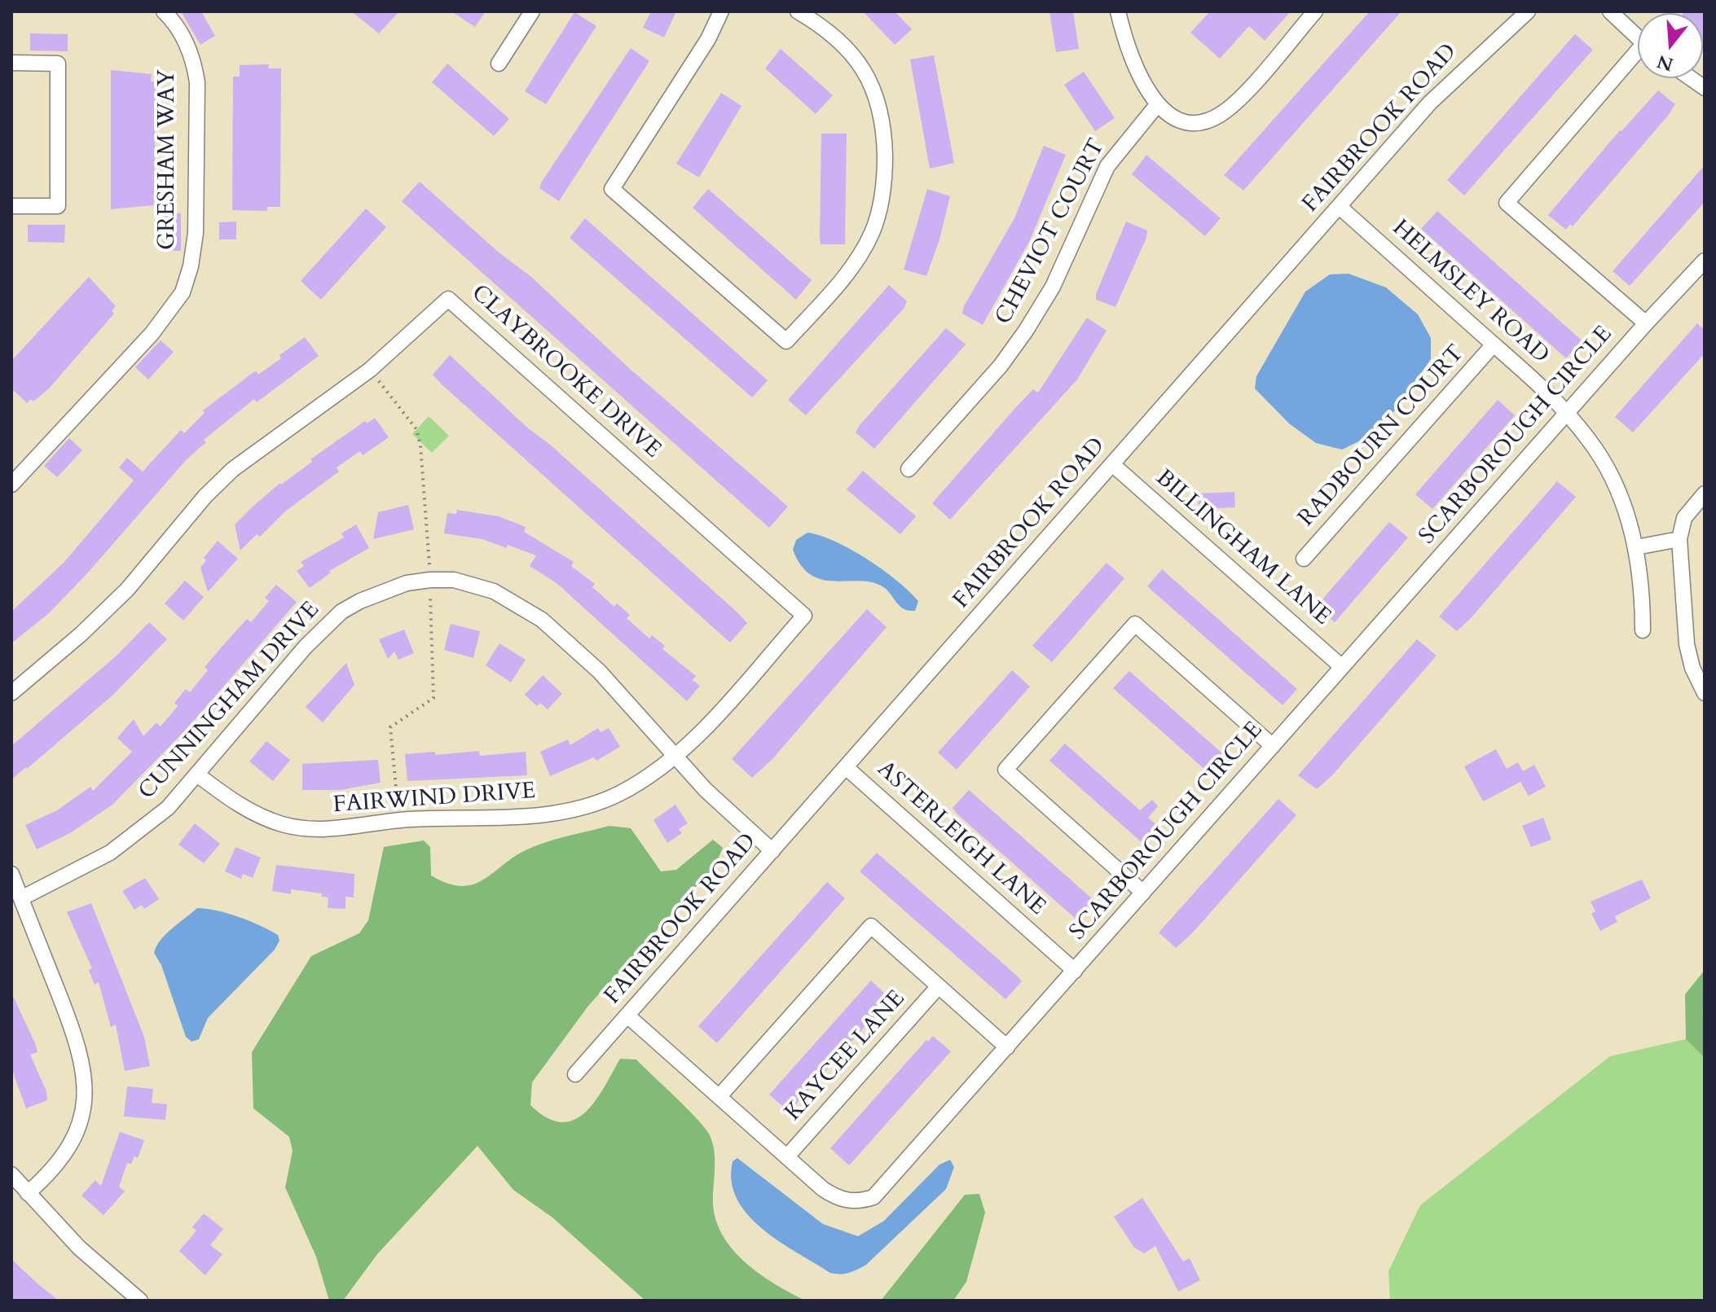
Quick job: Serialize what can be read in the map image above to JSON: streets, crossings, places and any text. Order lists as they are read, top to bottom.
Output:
{
  "streets": {
    "street": [
      "FAIRBROOK ROAD",
      "GRESHAM WAY",
      "CHEVIOT COURT",
      "HELMSLEY ROAD",
      "CLAYBROOKE DRIVE",
      "SCARBOROUGH CIRCLE",
      "RADBOURN COURT",
      "BILLINGHAM LANE",
      "CUNNINGHAM DRIVE",
      "FAIRWIND DRIVE",
      "ASTERLEIGH LANE",
      "KAYCEE LANE"
    ]
  },
  "crossings": [
    ["FAIRBROOK ROAD", "HELMSLEY ROAD"],
    ["FAIRBROOK ROAD", "SCARBOROUGH CIRCLE"],
    ["FAIRBROOK ROAD", "BILLINGHAM LANE"],
    ["FAIRBROOK ROAD", "CUNNINGHAM DRIVE"],
    ["FAIRBROOK ROAD", "ASTERLEIGH LANE"],
    ["HELMSLEY ROAD", "SCARBOROUGH CIRCLE"],
    ["HELMSLEY ROAD", "RADBOURN COURT"],
    ["CLAYBROOKE DRIVE", "CUNNINGHAM DRIVE"],
    ["CLAYBROOKE DRIVE", "FAIRWIND DRIVE"],
    ["SCARBOROUGH CIRCLE", "BILLINGHAM LANE"],
    ["SCARBOROUGH CIRCLE", "ASTERLEIGH LANE"],
    ["SCARBOROUGH CIRCLE", "KAYCEE LANE"],
    ["CUNNINGHAM DRIVE", "FAIRWIND DRIVE"]
  ],
  "north": "bottom"
}
